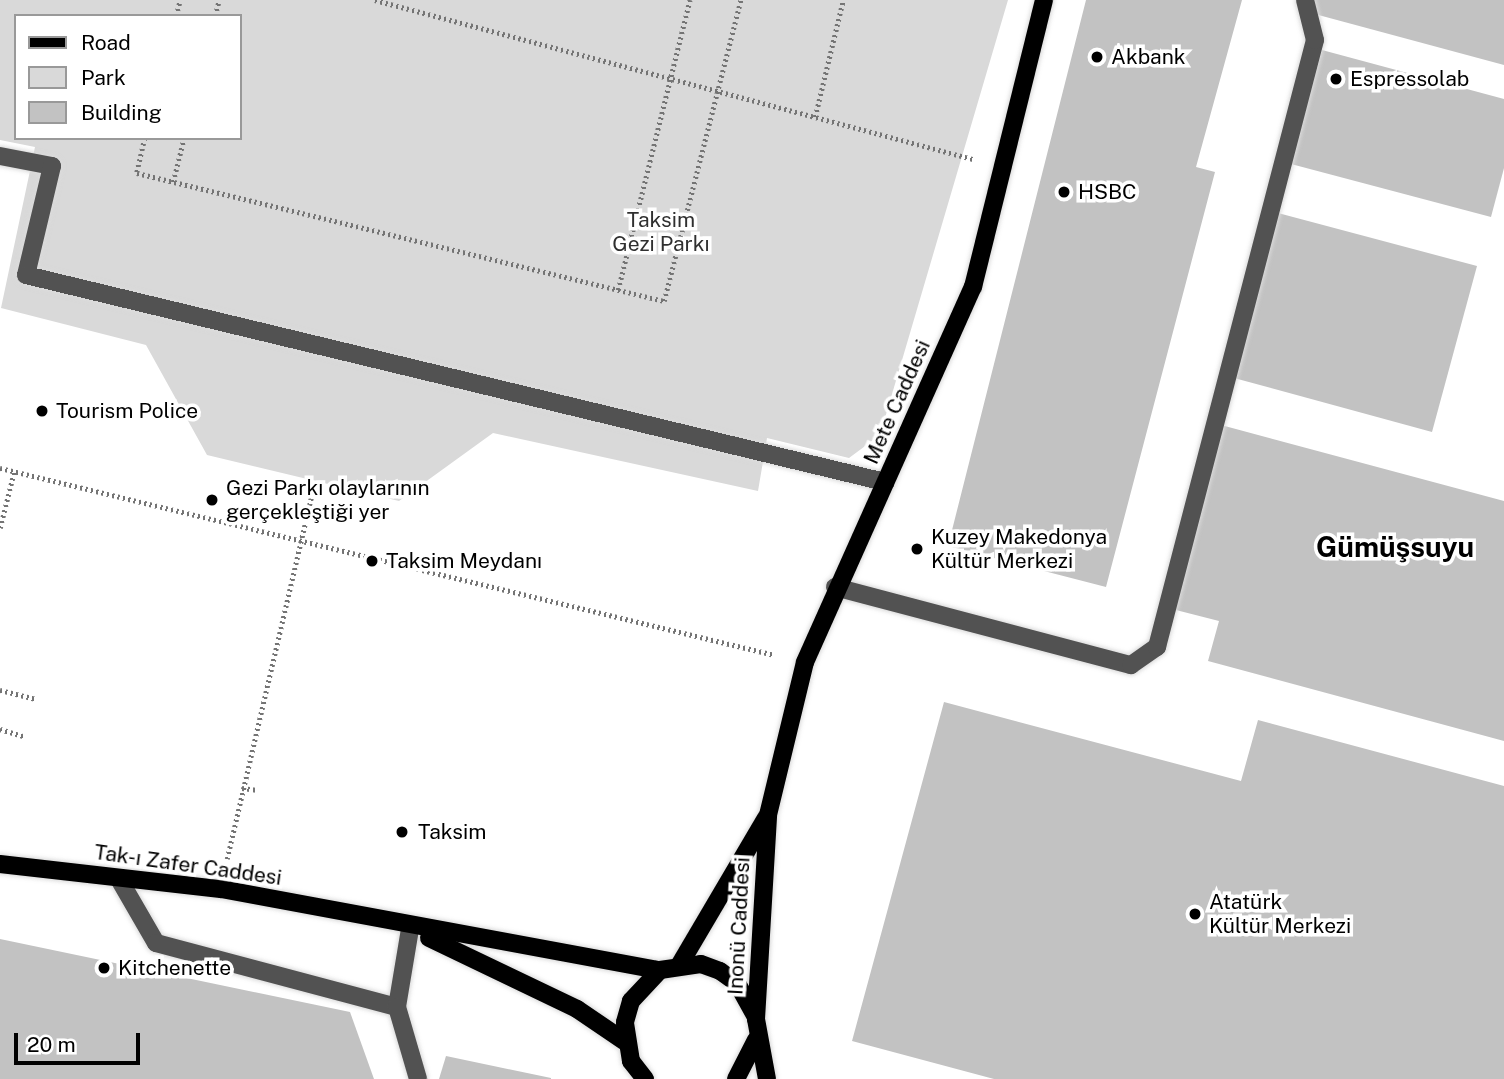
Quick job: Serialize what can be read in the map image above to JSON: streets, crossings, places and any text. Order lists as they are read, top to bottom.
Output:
{
  "streets": {
    "main road": ["Mete Caddesi", "Tak-ı Zafer Caddesi", "Inonü Caddesi"]
  },
  "crossings": [
    ["Mete Caddesi", "Inonü Caddesi"]
  ],
  "districts": ["Gümüşsuyu"],
  "parks": ["Taksim Gezi Parkı"],
  "places": [
    "Akbank",
    "Espressolab",
    "HSBC",
    "Tourism Police",
    "Gezi Parkı olaylarının gerçekleştiği yer",
    "Kuzey Makedonya Kültür Merkezi",
    "Taksim Meydanı",
    "Taksim",
    "Atatürk Kültür Merkezi",
    "Kitchenette"
  ],
  "legend": ["Road", "Park", "Building"],
  "scale_bar": "20 m"
}
